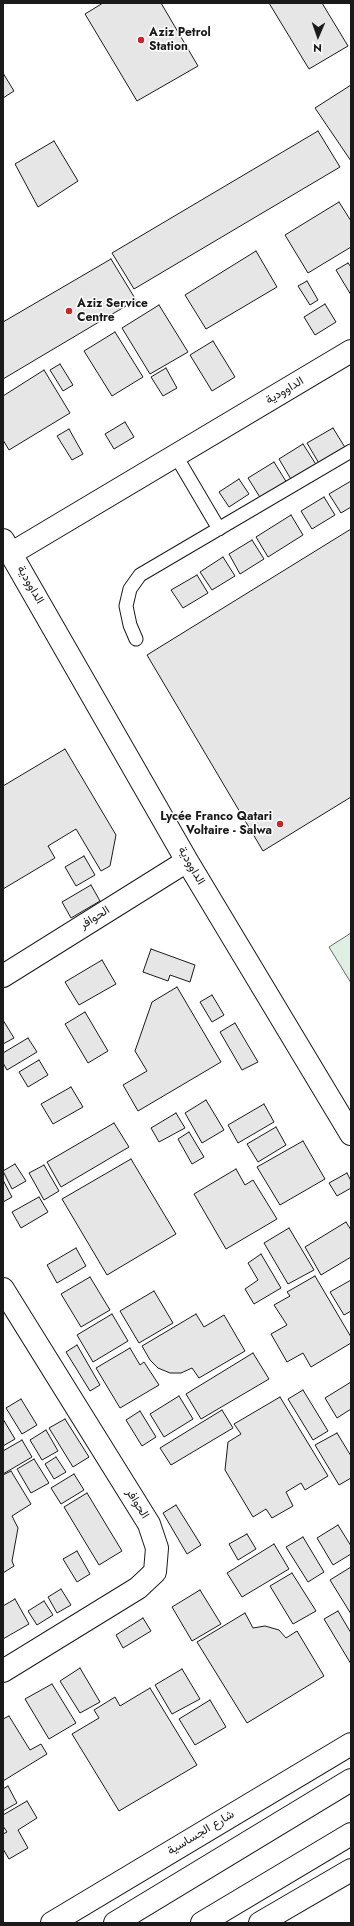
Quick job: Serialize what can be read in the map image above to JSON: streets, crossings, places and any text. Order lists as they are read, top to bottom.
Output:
{
  "streets": {
    "street": ["الداوودية", "الحوافر", "شارع الجساسية"]
  },
  "crossings": [
    ["الداوودية", "الحوافر"]
  ],
  "places": ["Aziz Petrol Station", "Aziz Service Centre", "Lycée Franco Qatari Voltaire - Salwa"],
  "north": "bottom"
}
